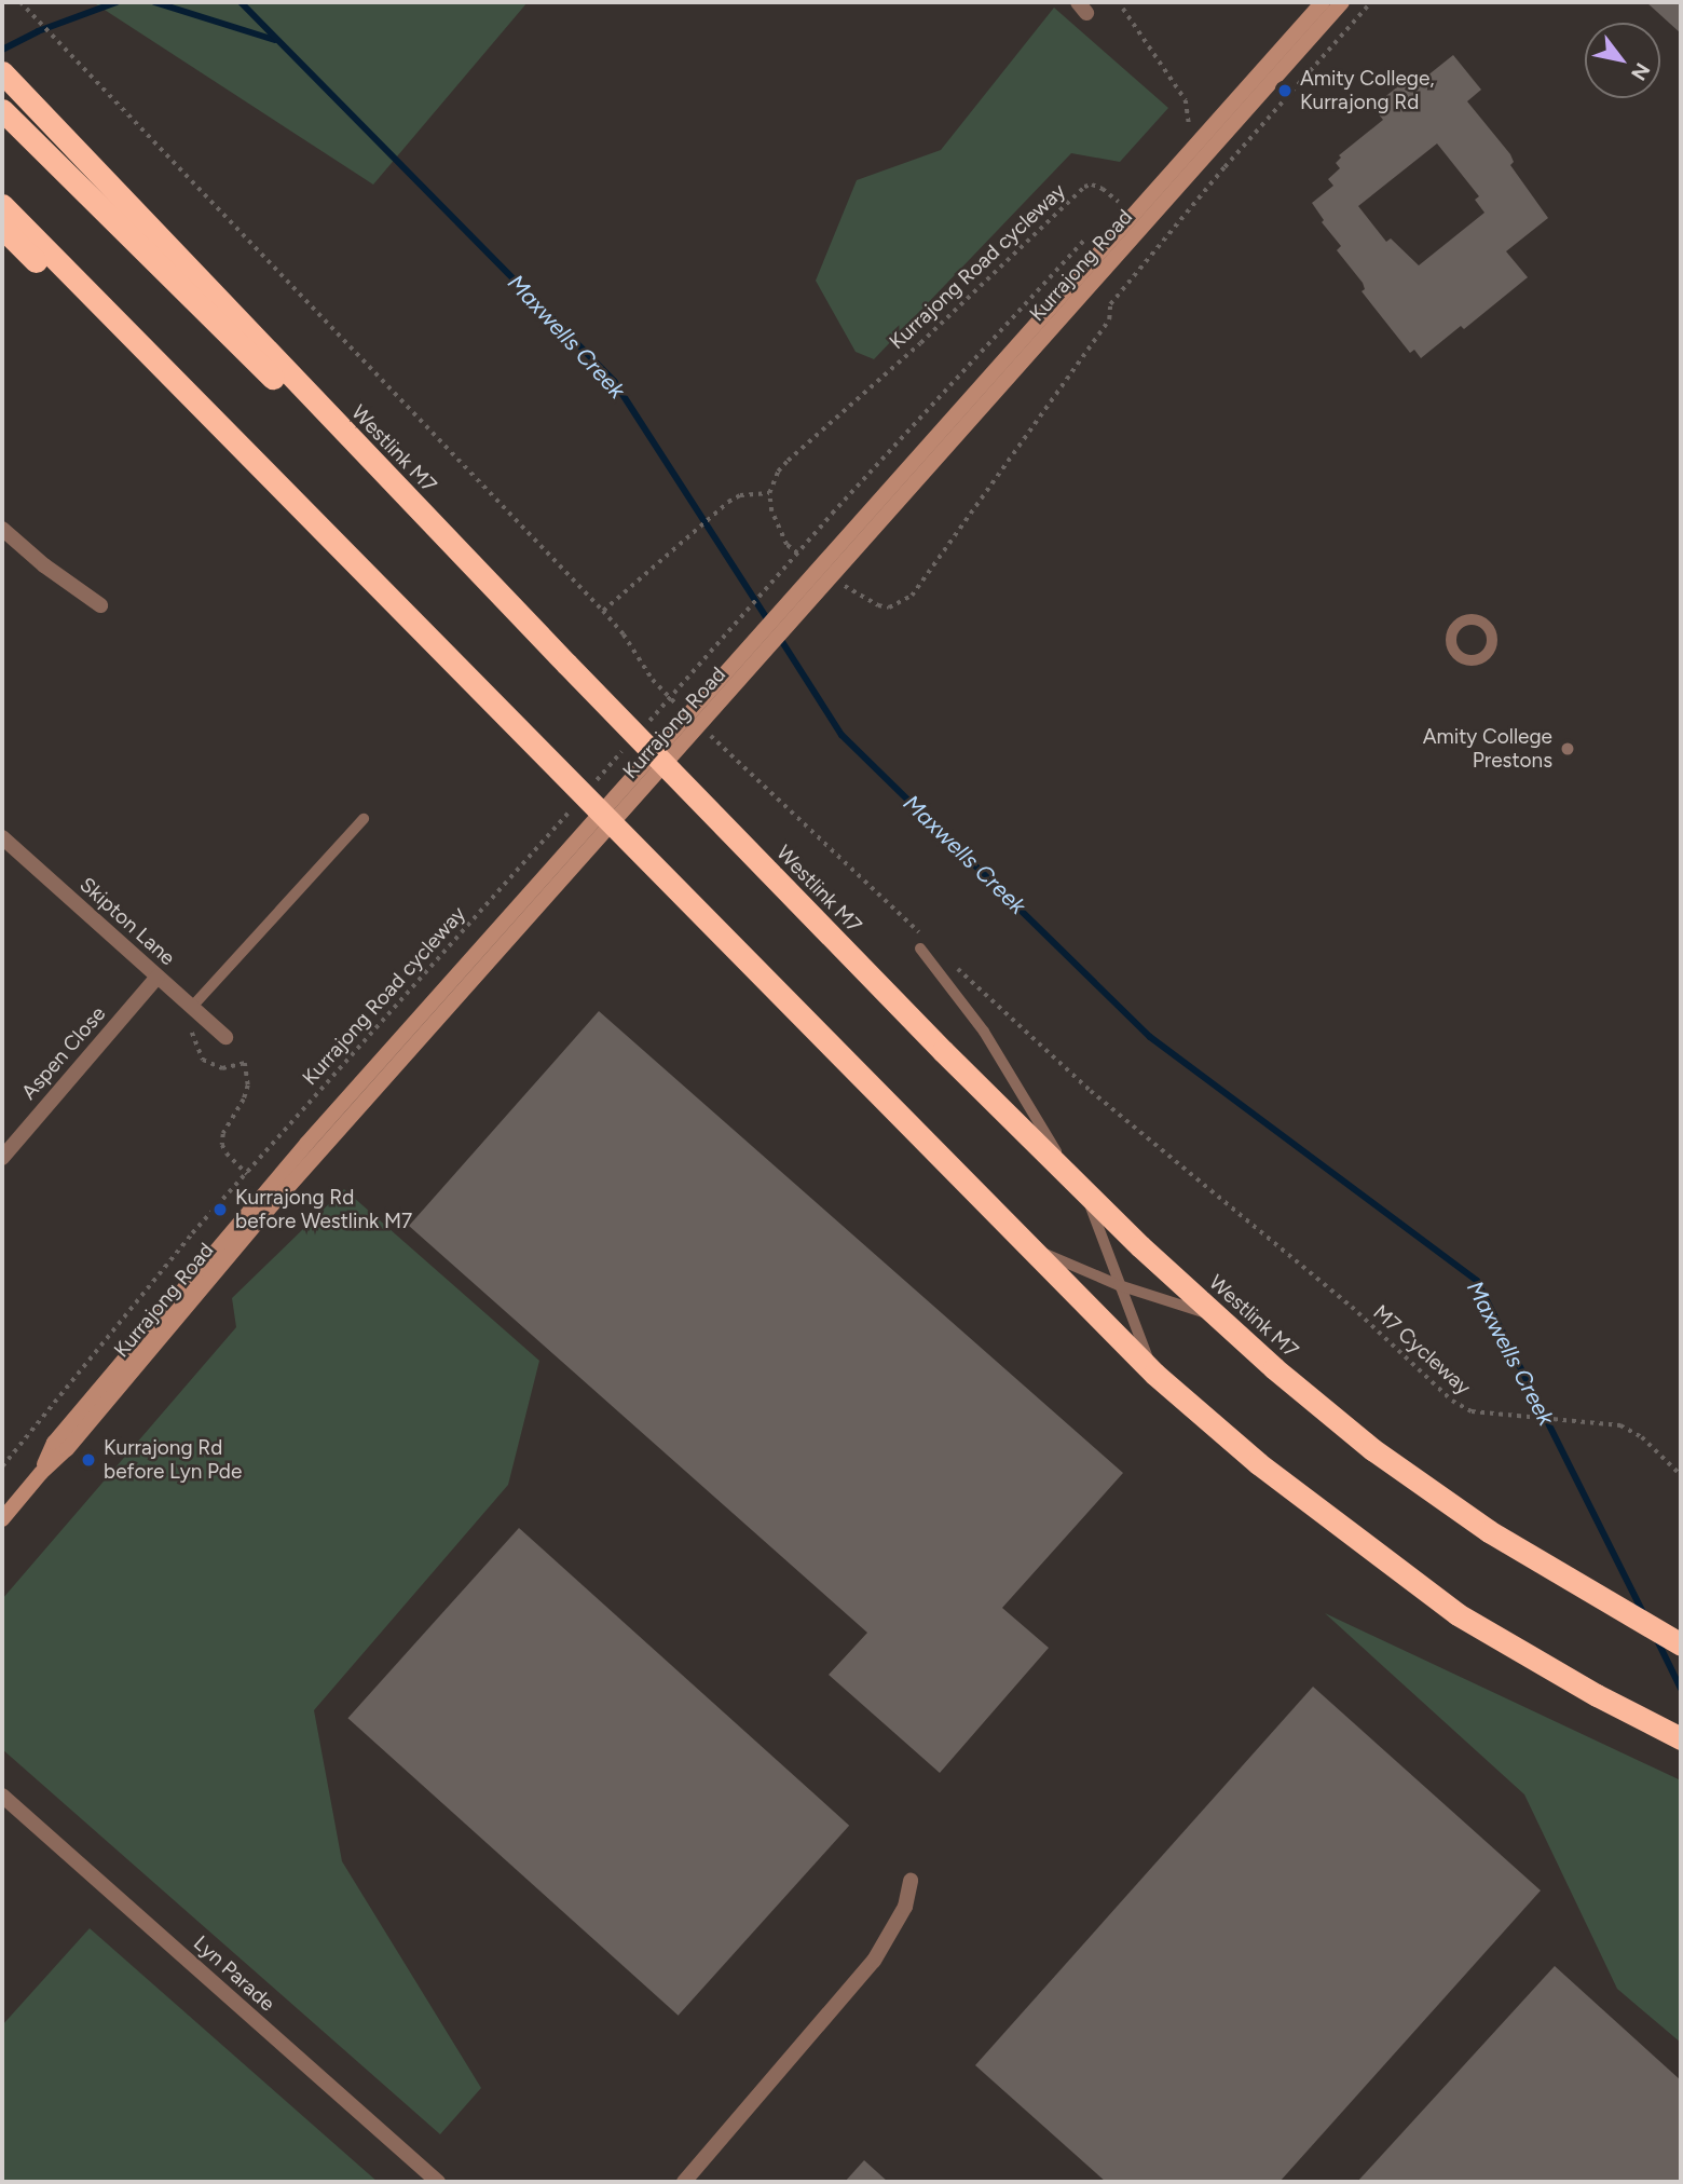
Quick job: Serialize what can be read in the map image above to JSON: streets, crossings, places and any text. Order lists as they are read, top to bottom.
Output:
{
  "streets": {
    "highway": ["Westlink M7"],
    "main road": ["Kurrajong Road"],
    "street": ["Skipton Lane", "Aspen Close", "Lyn Parade"],
    "path": ["Kurrajong Road cycleway", "M7 Cycleway"]
  },
  "crossings": [
    ["Skipton Lane", "Aspen Close"]
  ],
  "water": ["Maxwells Creek"],
  "places": [
    "Amity College, Kurrajong Rd",
    "Amity College Prestons",
    "Kurrajong Rd before Westlink M7",
    "Kurrajong Rd before Lyn Pde"
  ],
  "north": "bottom right"
}
